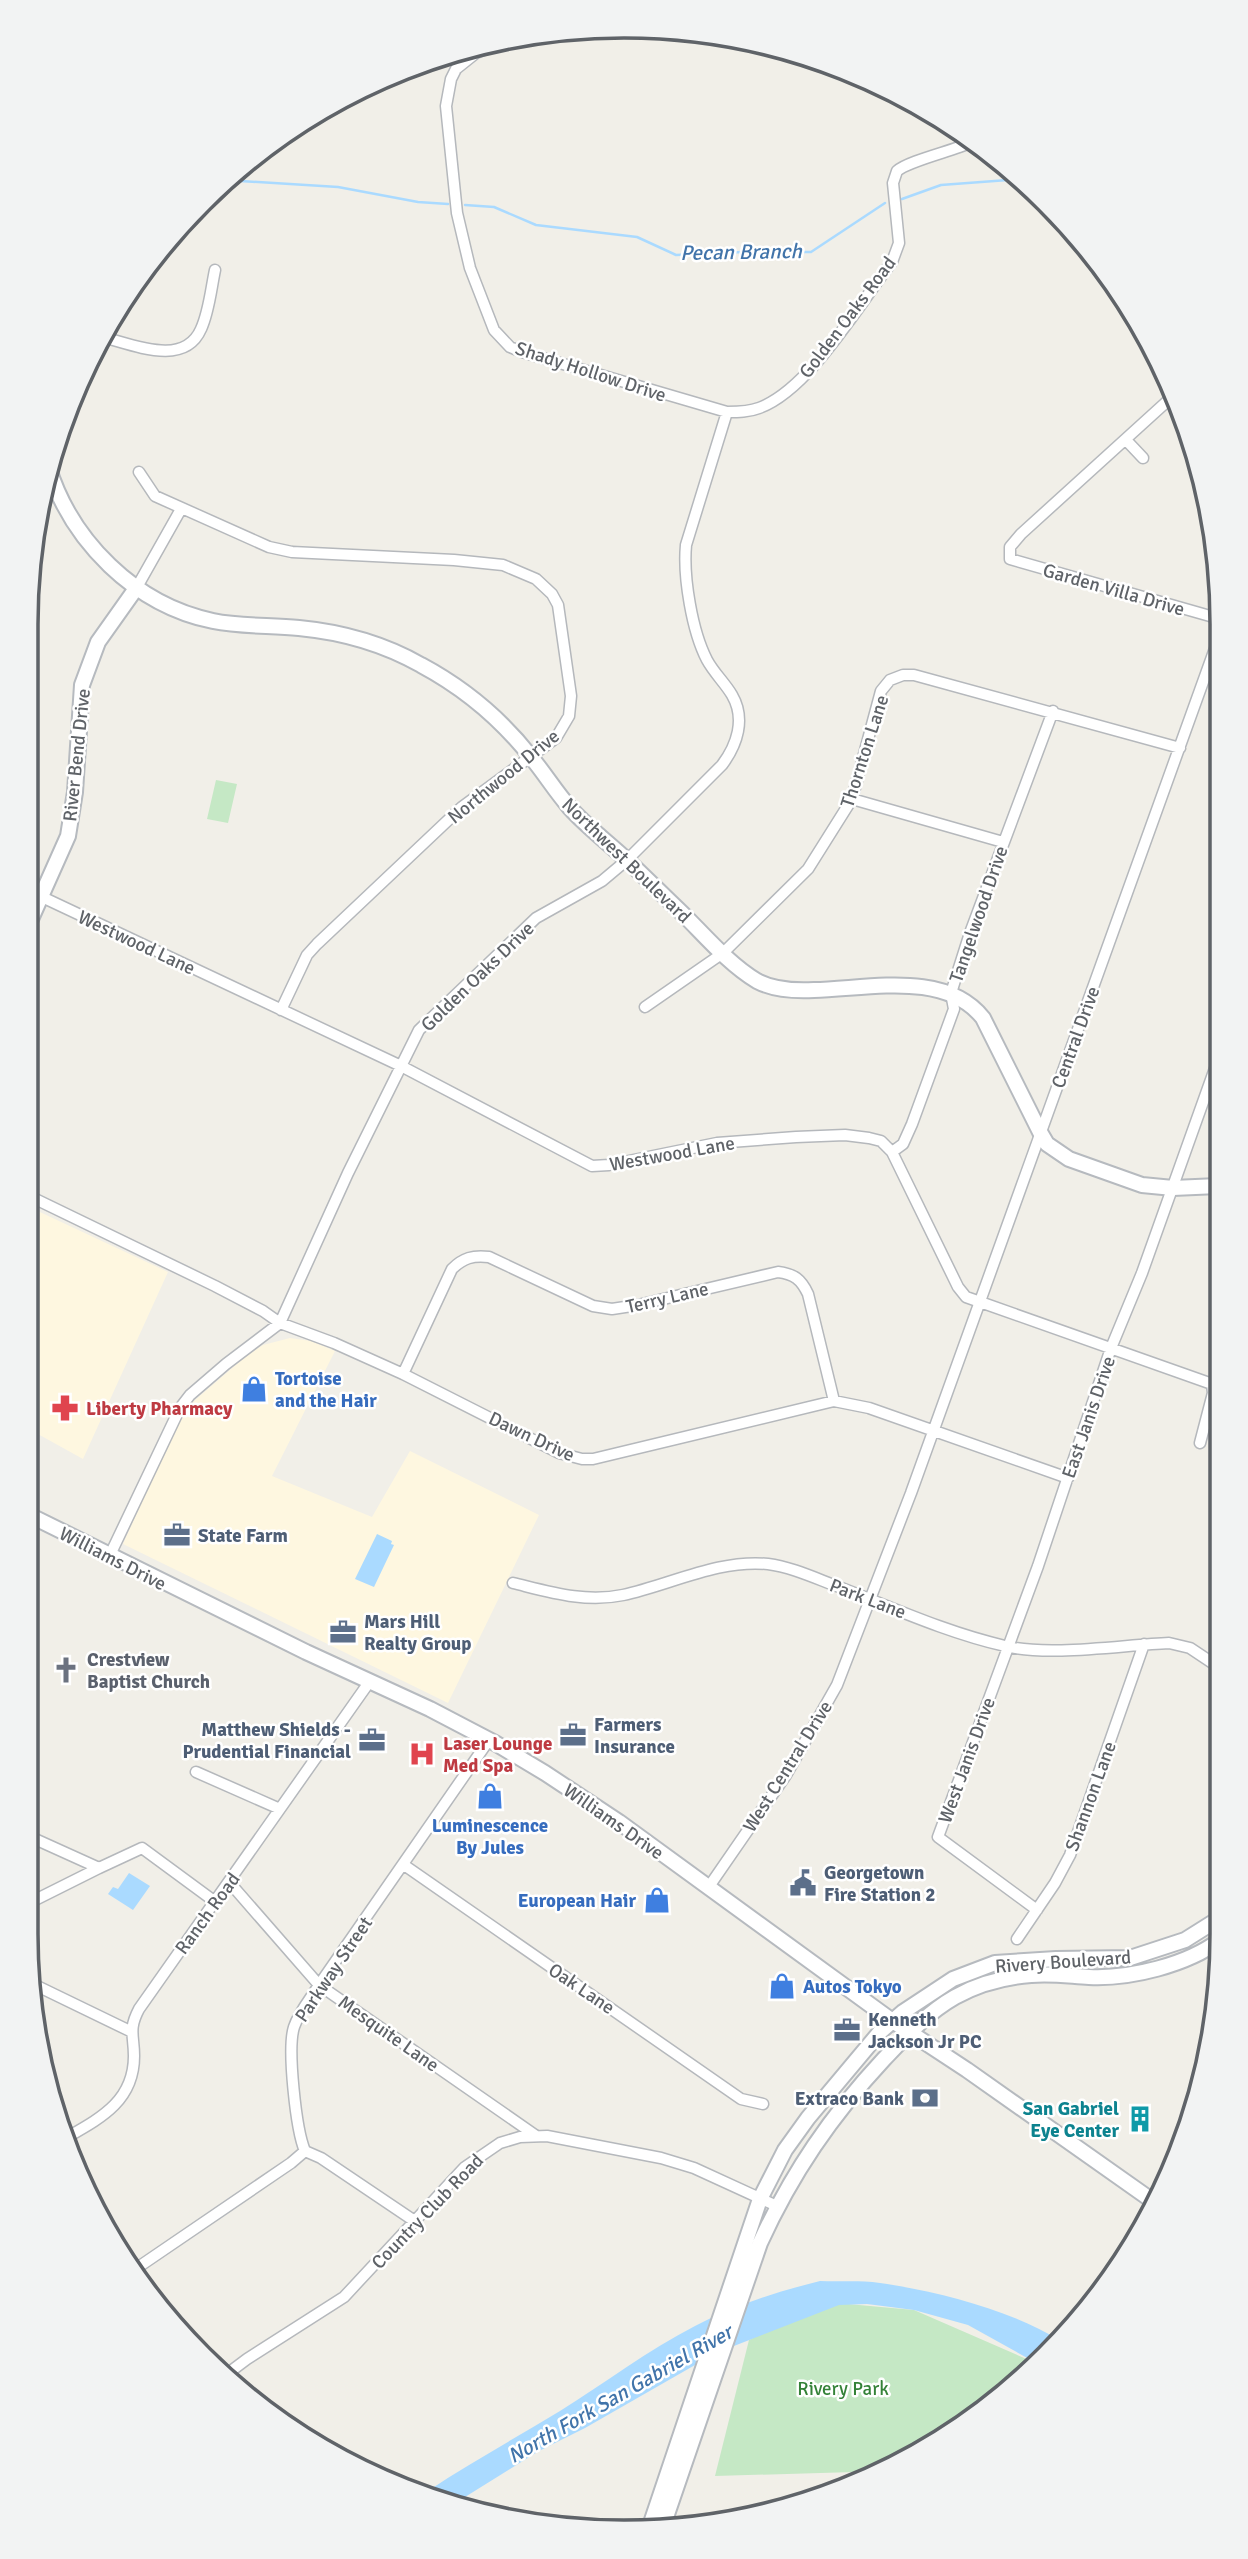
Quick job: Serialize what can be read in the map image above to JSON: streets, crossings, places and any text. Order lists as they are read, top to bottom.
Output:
{
  "streets": {
    "street": [
      "Golden Oaks Road",
      "Shady Hollow Drive",
      "Garden Villa Drive",
      "Thornton Lane",
      "River Bend Drive",
      "Northwood Drive",
      "Northwest Boulevard",
      "Tangelwood Drive",
      "Westwood Lane",
      "Golden Oaks Drive",
      "Central Drive",
      "Terry Lane",
      "East Janis Drive",
      "Dawn Drive",
      "Williams Drive",
      "Park Lane",
      "West Janis Drive",
      "West Central Drive",
      "Shannon Lane",
      "Ranch Road",
      "Rivery Boulevard",
      "Parkway Street",
      "Oak Lane",
      "Mesquite Lane",
      "Country Club Road"
    ]
  },
  "crossings": [
    ["Golden Oaks Road", "Shady Hollow Drive"],
    ["Golden Oaks Road", "Golden Oaks Drive"],
    ["Shady Hollow Drive", "Golden Oaks Drive"],
    ["Thornton Lane", "Northwest Boulevard"],
    ["Thornton Lane", "Tangelwood Drive"],
    ["Thornton Lane", "Central Drive"],
    ["River Bend Drive", "Northwest Boulevard"],
    ["River Bend Drive", "Westwood Lane"],
    ["Northwood Drive", "Northwest Boulevard"],
    ["Northwood Drive", "Westwood Lane"],
    ["Northwest Boulevard", "Tangelwood Drive"],
    ["Northwest Boulevard", "Golden Oaks Drive"],
    ["Northwest Boulevard", "Central Drive"],
    ["Northwest Boulevard", "East Janis Drive"],
    ["Tangelwood Drive", "Westwood Lane"],
    ["Westwood Lane", "Golden Oaks Drive"],
    ["Golden Oaks Drive", "Dawn Drive"],
    ["Golden Oaks Drive", "Williams Drive"],
    ["Central Drive", "Dawn Drive"],
    ["Central Drive", "West Central Drive"],
    ["Terry Lane", "Dawn Drive"],
    ["East Janis Drive", "Dawn Drive"],
    ["East Janis Drive", "Park Lane"],
    ["East Janis Drive", "West Janis Drive"],
    ["Dawn Drive", "West Central Drive"],
    ["Williams Drive", "West Central Drive"],
    ["Williams Drive", "Ranch Road"],
    ["Williams Drive", "Rivery Boulevard"],
    ["Williams Drive", "Parkway Street"],
    ["Park Lane", "West Janis Drive"],
    ["Park Lane", "West Central Drive"],
    ["Park Lane", "Shannon Lane"],
    ["West Janis Drive", "Shannon Lane"],
    ["Ranch Road", "Mesquite Lane"],
    ["Rivery Boulevard", "Country Club Road"],
    ["Parkway Street", "Oak Lane"],
    ["Parkway Street", "Mesquite Lane"],
    ["Mesquite Lane", "Country Club Road"]
  ],
  "water": ["Pecan Branch", "North Fork San Gabriel River"],
  "parks": ["Rivery Park"],
  "places": {
    "shop": [
      "Tortoise and the Hair",
      "Luminescence By Jules",
      "European Hair",
      "Autos Tokyo"
    ],
    "pharmacy": ["Liberty Pharmacy"],
    "office": [
      "State Farm",
      "Mars Hill Realty Group",
      "Farmers Insurance",
      "Matthew Shields - Prudential Financial",
      "Kenneth Jackson Jr PC"
    ],
    "church": ["Crestview Baptist Church"],
    "hospital": ["Laser Lounge Med Spa"],
    "public building": ["Georgetown Fire Station 2"],
    "bank": ["Extraco Bank"],
    "building": ["San Gabriel Eye Center"]
  }
}
